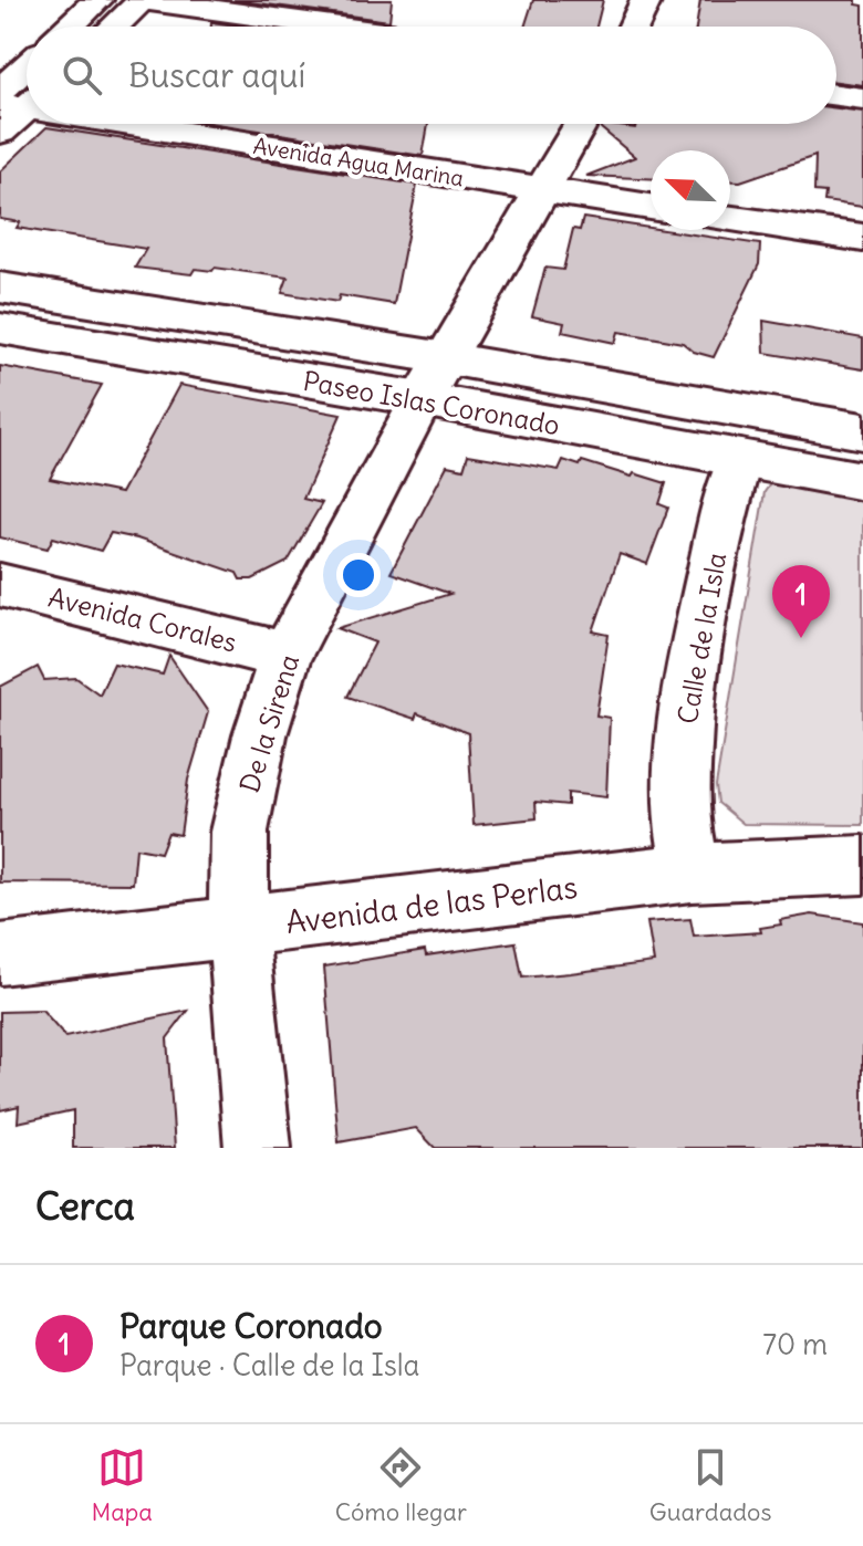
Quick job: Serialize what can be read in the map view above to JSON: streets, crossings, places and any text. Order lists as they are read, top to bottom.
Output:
{
  "streets": {
    "street": [
      "Avenida Agua Marina",
      "Paseo Islas Coronado",
      "Avenida Corales",
      "Calle de la Isla",
      "De la Sirena",
      "Avenida de las Perlas"
    ]
  },
  "crossings": [
    ["Avenida Agua Marina", "De la Sirena"],
    ["Paseo Islas Coronado", "Calle de la Isla"],
    ["Paseo Islas Coronado", "De la Sirena"],
    ["Avenida Corales", "De la Sirena"],
    ["Calle de la Isla", "Avenida de las Perlas"],
    ["De la Sirena", "Avenida de las Perlas"]
  ],
  "north": "top left",
  "page": {
    "search": "Buscar aquí",
    "pins": "1",
    "heading": "Cerca",
    "list": [
      {
        "mark": "1",
        "name": "Parque Coronado",
        "note": "Parque · Calle de la Isla",
        "value": "70 m"
      }
    ],
    "nav": ["Mapa", "Cómo llegar", "Guardados"]
  }
}
